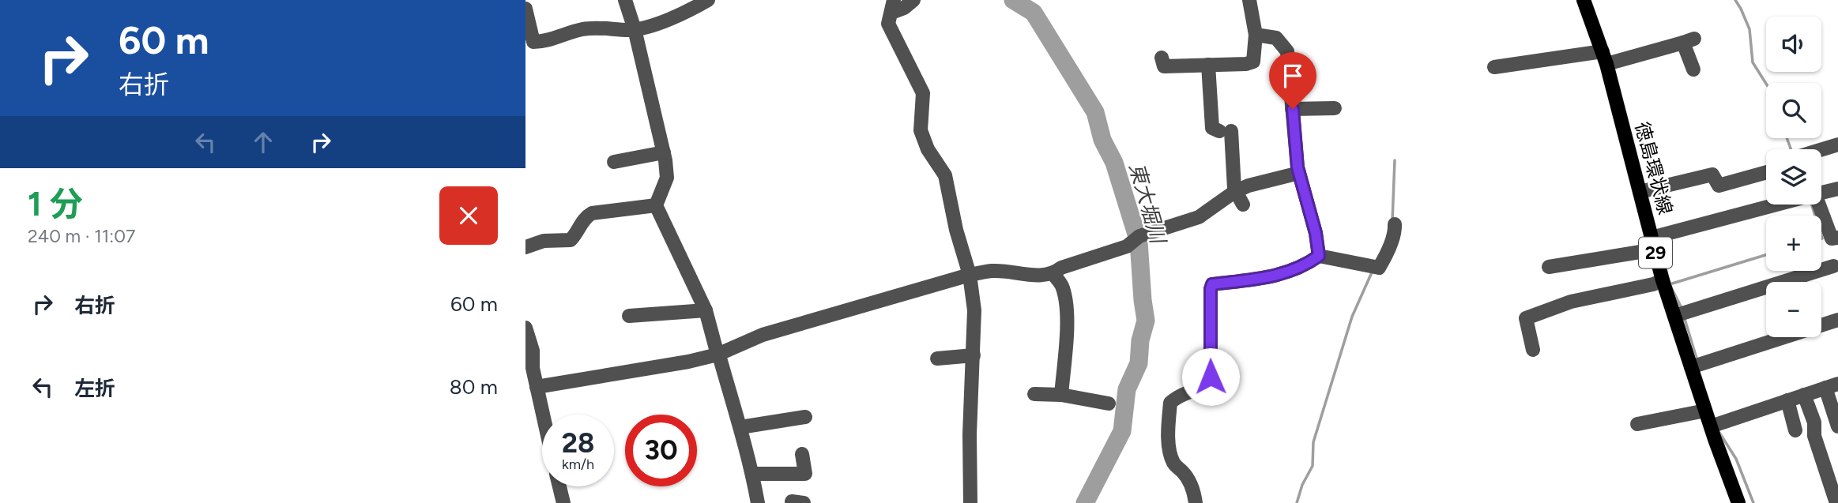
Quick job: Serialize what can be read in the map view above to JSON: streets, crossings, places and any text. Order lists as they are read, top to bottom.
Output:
{
  "streets": {
    "main road": ["徳島環状線", "29"]
  },
  "water": ["東大堀川"],
  "page": {
    "turn": ["60 m", "右折"],
    "map_buttons": ["+", "−"],
    "heading": ["1 分", "240 m · 11:07"],
    "list": [
      {
        "name": "右折",
        "value": "60 m"
      },
      {
        "name": "左折",
        "value": "80 m"
      }
    ],
    "speed": "28 km/h",
    "limit": "30"
  }
}
